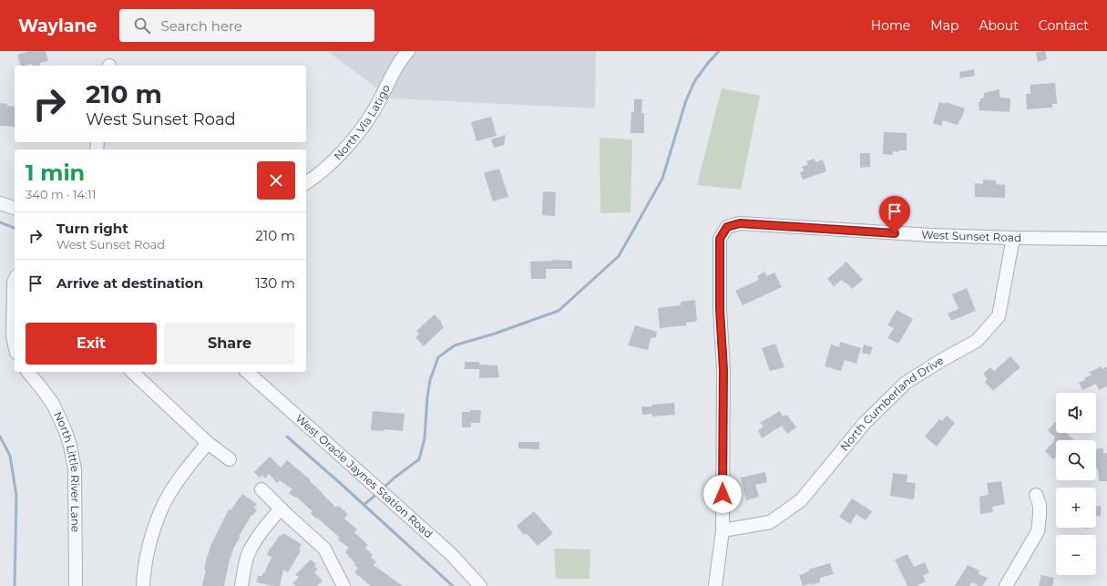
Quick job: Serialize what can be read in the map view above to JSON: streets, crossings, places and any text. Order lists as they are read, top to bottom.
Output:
{
  "streets": {
    "street": [
      "North Via Latigo",
      "West Sunset Road",
      "North Cumberland Drive",
      "North Little River Lane",
      "West Oracle Jaynes Station Road"
    ]
  },
  "crossings": [
    ["West Sunset Road", "North Cumberland Drive"]
  ],
  "page": {
    "header": "Waylane",
    "search": "Search here",
    "nav": [
      "Home",
      "Map",
      "About",
      "Contact"
    ],
    "turn": ["210 m", "West Sunset Road"],
    "heading": ["1 min", "340 m · 14:11"],
    "list": [
      {
        "name": "Turn right",
        "note": "West Sunset Road",
        "value": "210 m"
      },
      {
        "name": "Arrive at destination",
        "value": "130 m"
      }
    ],
    "buttons": ["Exit", "Share"],
    "map_buttons": ["+", "−"]
  }
}
